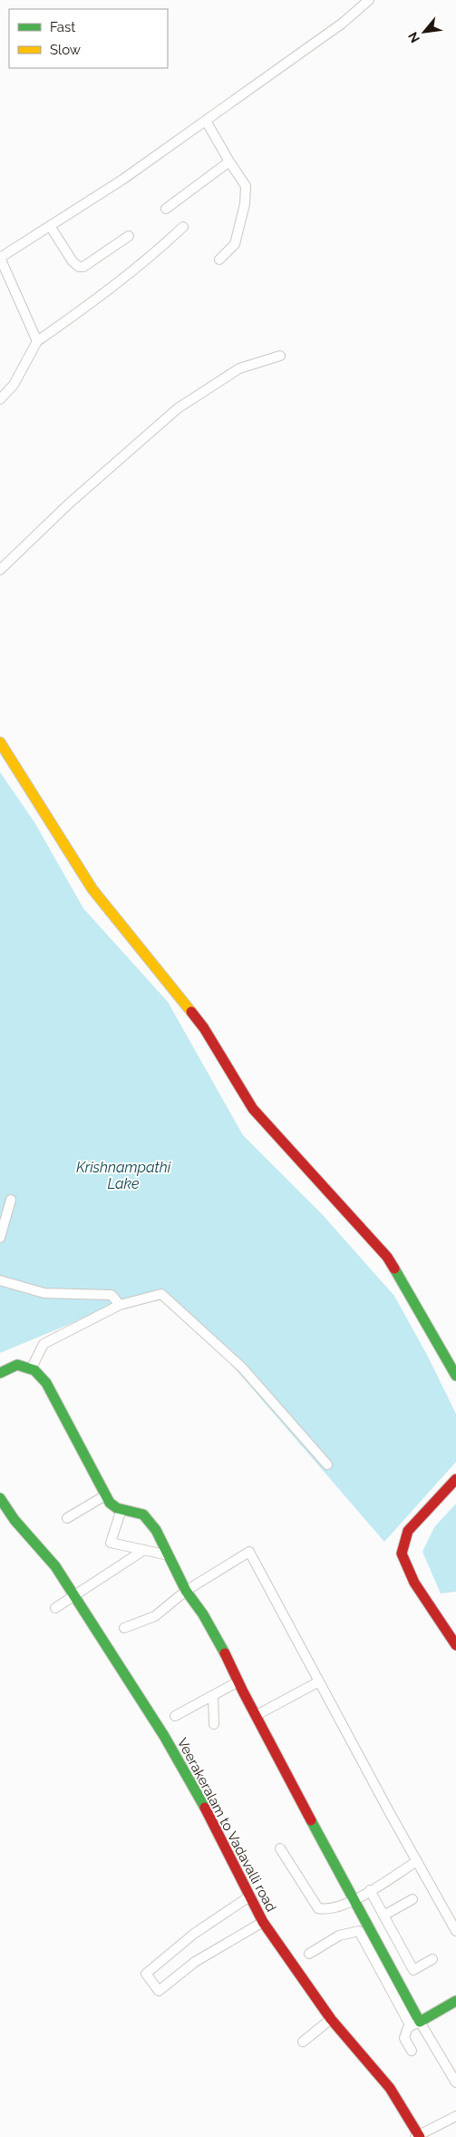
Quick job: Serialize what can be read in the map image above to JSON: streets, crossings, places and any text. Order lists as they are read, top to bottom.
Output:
{
  "streets": {
    "street": ["Veerakeralam to Vadavalli road"]
  },
  "water": ["Krishnampathi Lake"],
  "legend": ["Fast", "Slow"],
  "north": "bottom left"
}
